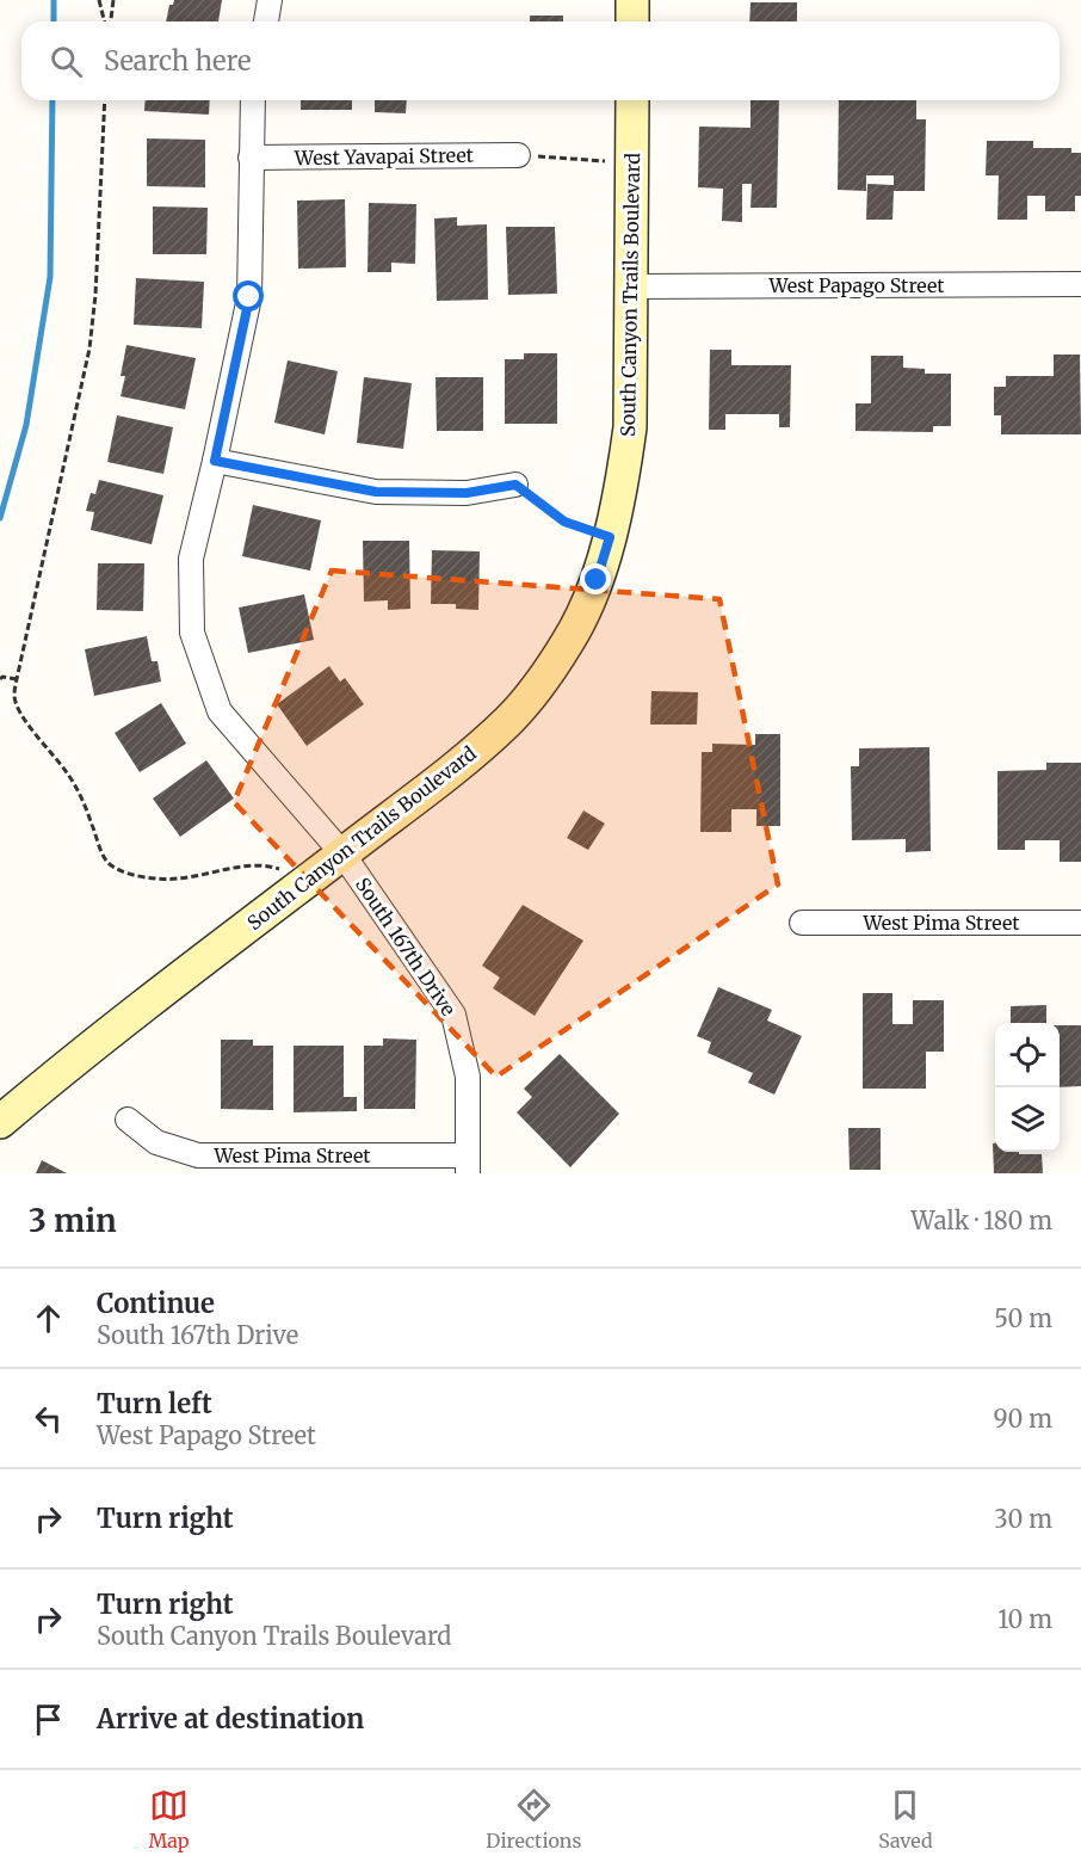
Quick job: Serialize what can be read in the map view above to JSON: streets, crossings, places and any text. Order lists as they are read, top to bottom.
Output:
{
  "streets": {
    "street": [
      "West Yavapai Street",
      "West Papago Street",
      "South Canyon Trails Boulevard",
      "West Pima Street",
      "South 167th Drive"
    ]
  },
  "crossings": [
    ["West Yavapai Street", "South 167th Drive"],
    ["West Papago Street", "South Canyon Trails Boulevard"],
    ["South Canyon Trails Boulevard", "South 167th Drive"],
    ["West Pima Street", "South 167th Drive"]
  ],
  "page": {
    "search": "Search here",
    "heading": ["3 min", "Walk · 180 m"],
    "list": [
      ["Continue", "South 167th Drive", "50 m"],
      ["Turn left", "West Papago Street", "90 m"],
      ["Turn right", "30 m"],
      ["Turn right", "South Canyon Trails Boulevard", "10 m"],
      "Arrive at destination"
    ],
    "nav": ["Map", "Directions", "Saved"]
  }
}
